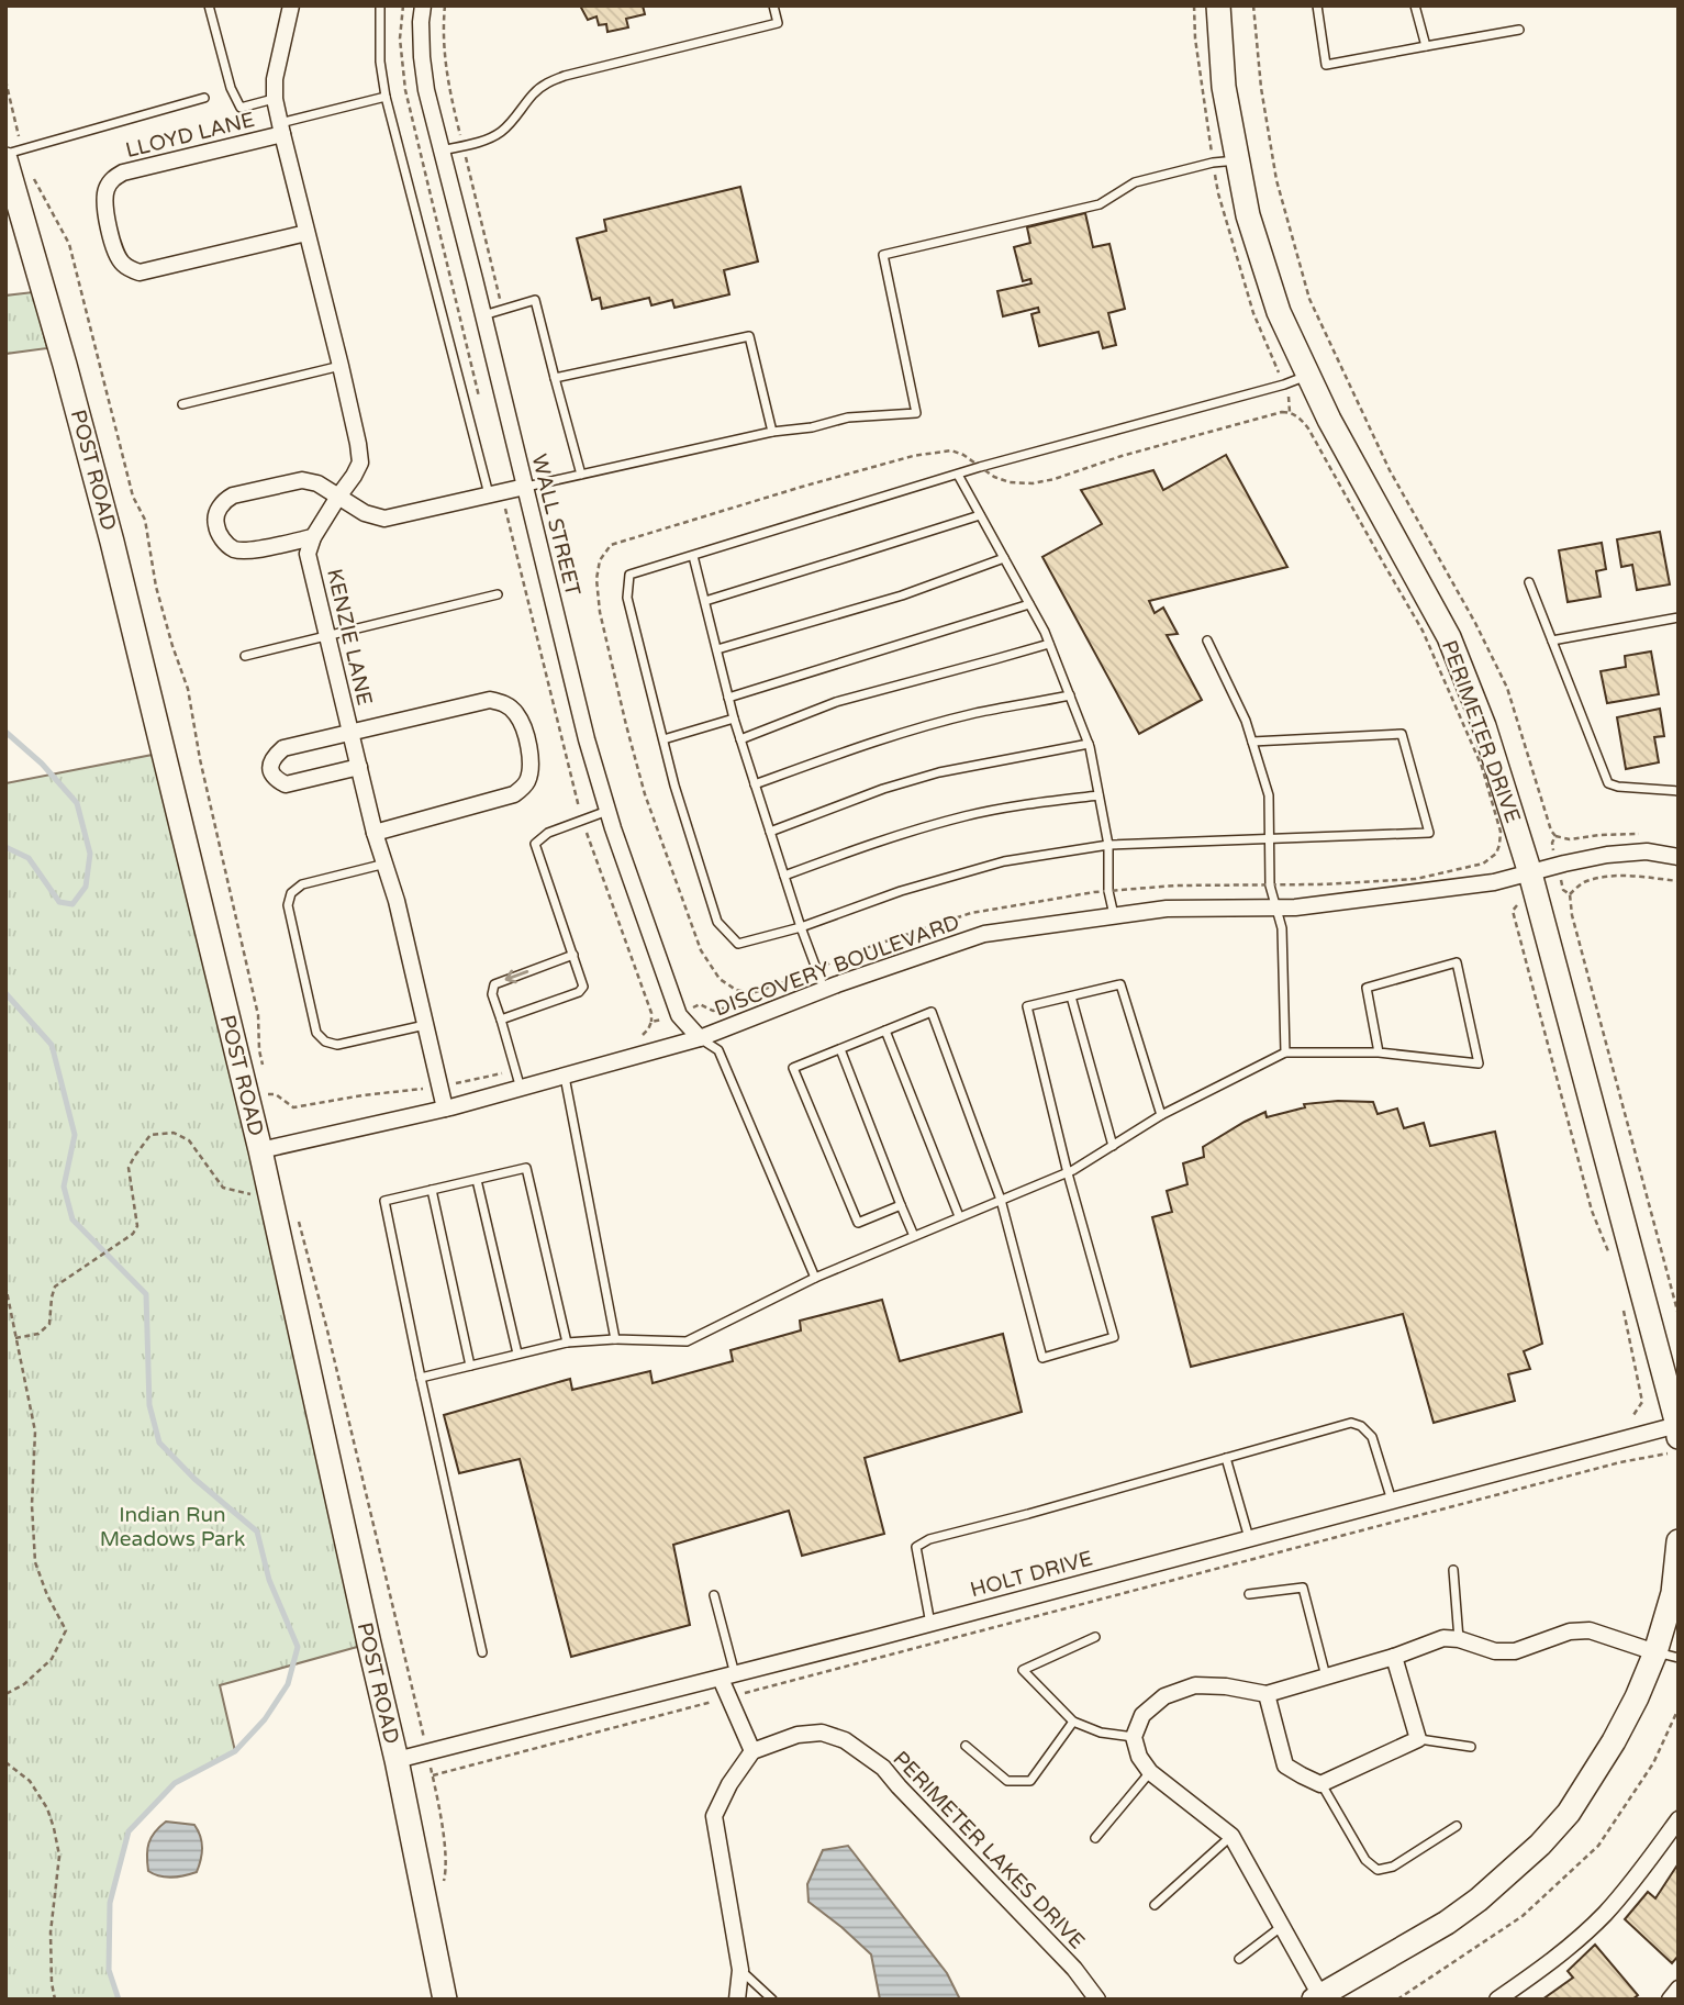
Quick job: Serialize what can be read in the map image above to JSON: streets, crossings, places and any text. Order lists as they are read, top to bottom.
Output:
{
  "streets": {
    "main road": ["POST ROAD", "PERIMETER DRIVE"],
    "street": [
      "LLOYD LANE",
      "WALL STREET",
      "KENZIE LANE",
      "DISCOVERY BOULEVARD",
      "HOLT DRIVE",
      "PERIMETER LAKES DRIVE"
    ]
  },
  "crossings": [
    ["POST ROAD", "DISCOVERY BOULEVARD"],
    ["POST ROAD", "HOLT DRIVE"],
    ["WALL STREET", "DISCOVERY BOULEVARD"],
    ["KENZIE LANE", "DISCOVERY BOULEVARD"],
    ["PERIMETER DRIVE", "DISCOVERY BOULEVARD"],
    ["PERIMETER DRIVE", "HOLT DRIVE"]
  ],
  "parks": ["Indian Run Meadows Park"]
}
